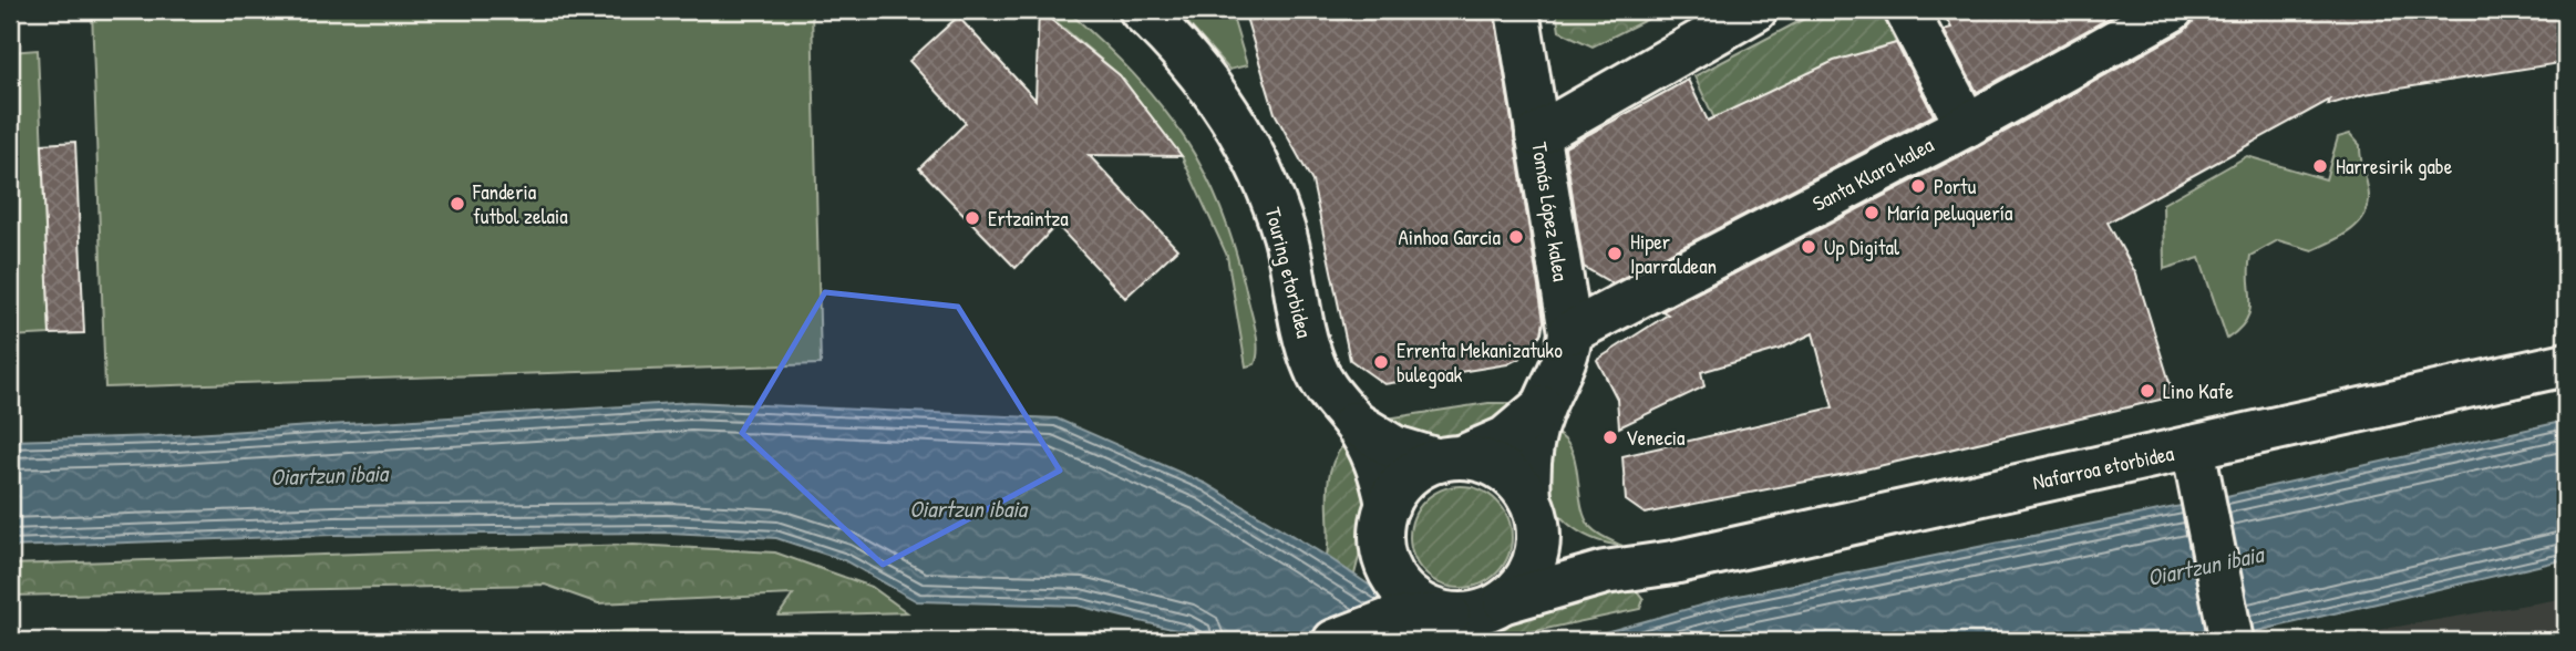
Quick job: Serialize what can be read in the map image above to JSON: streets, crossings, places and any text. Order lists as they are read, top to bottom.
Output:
{
  "streets": {
    "street": [
      "Santa Klara kalea",
      "Tomás López kalea",
      "Touring etorbidea",
      "Nafarroa etorbidea"
    ]
  },
  "crossings": [
    ["Santa Klara kalea", "Tomás López kalea"],
    ["Tomás López kalea", "Touring etorbidea"],
    ["Tomás López kalea", "Nafarroa etorbidea"],
    ["Touring etorbidea", "Nafarroa etorbidea"]
  ],
  "water": ["Oiartzun ibaia"],
  "places": [
    "Harresirik gabe",
    "Portu",
    "Fanderia futbol zelaia",
    "María peluquería",
    "Ertzaintza",
    "Ainhoa Garcia",
    "Up Digital",
    "Hiper Iparraldean",
    "Errenta Mekanizatuko bulegoak",
    "Lino Kafe",
    "Venecia"
  ]
}
